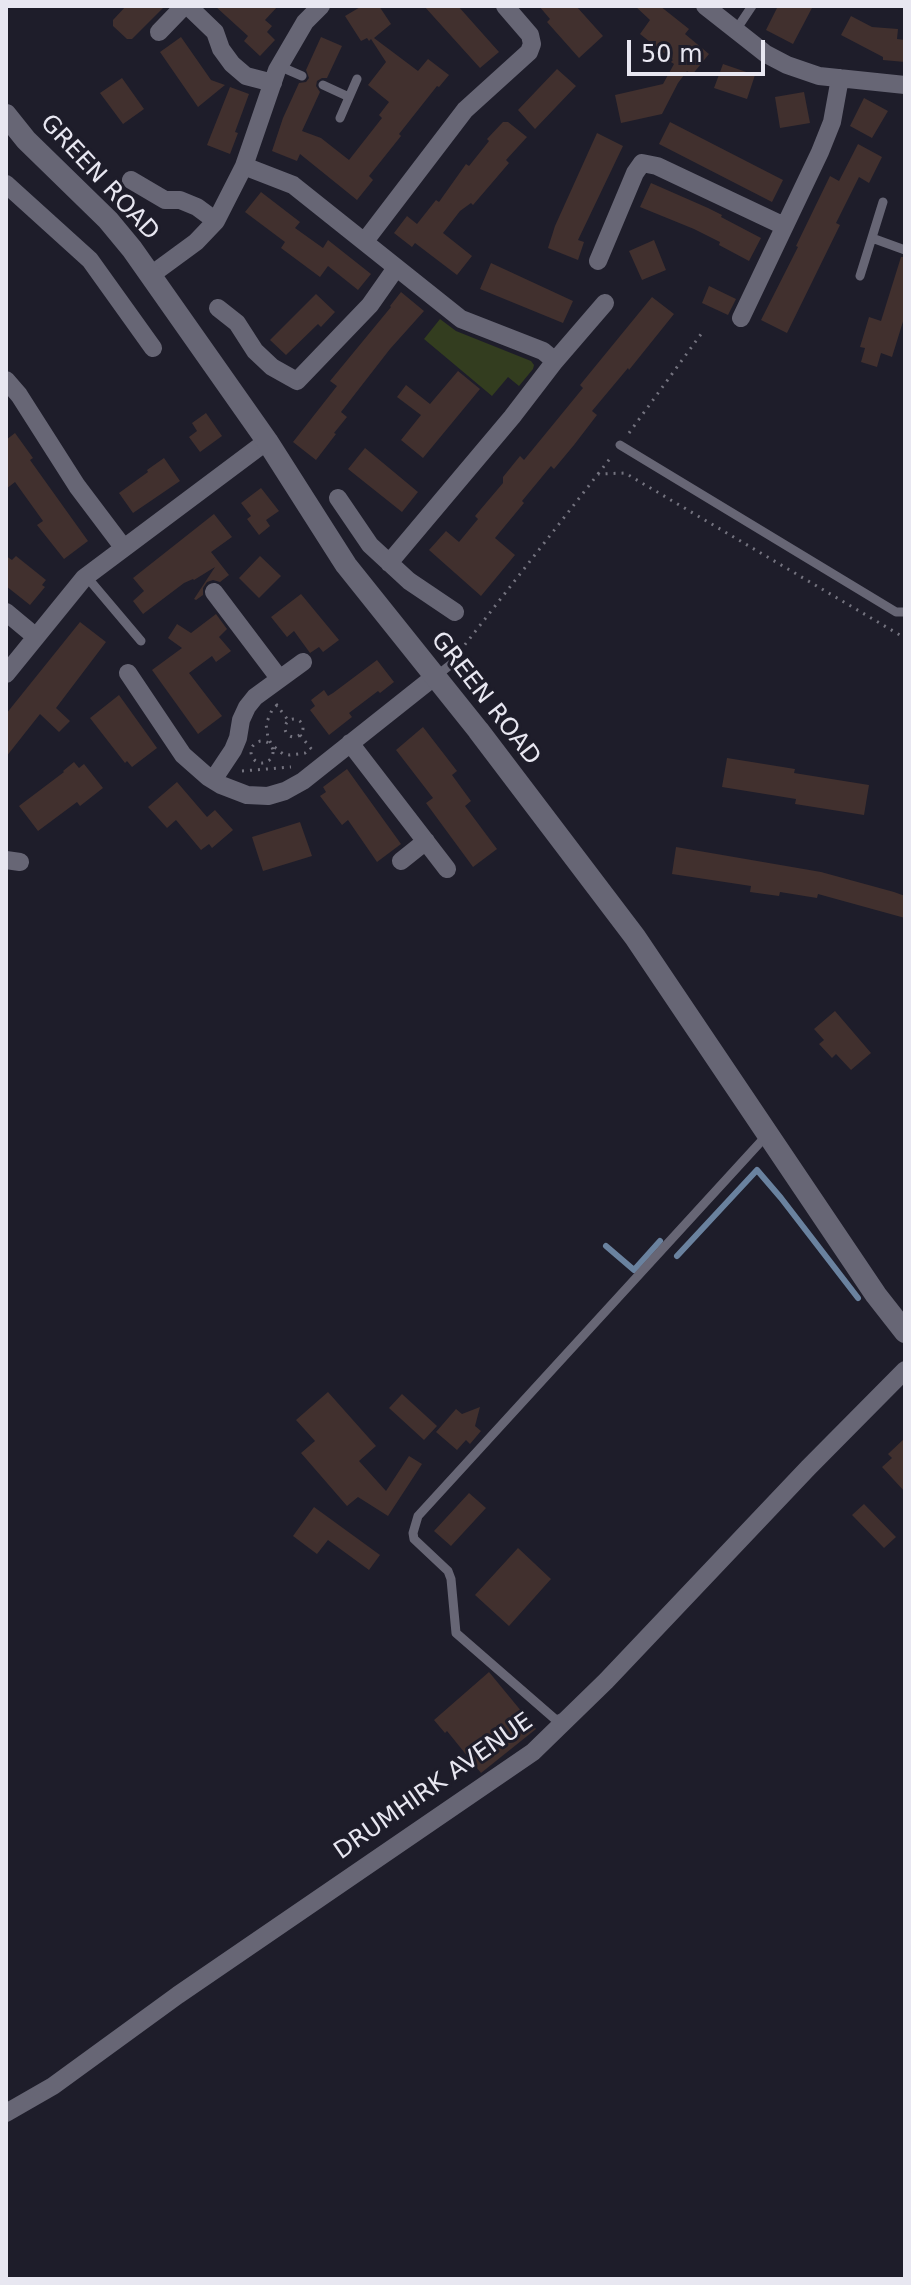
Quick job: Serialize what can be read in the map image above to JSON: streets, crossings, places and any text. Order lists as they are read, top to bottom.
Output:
{
  "streets": {
    "street": ["GREEN ROAD", "DRUMHIRK AVENUE"]
  },
  "scale_bar": "50 m"
}
